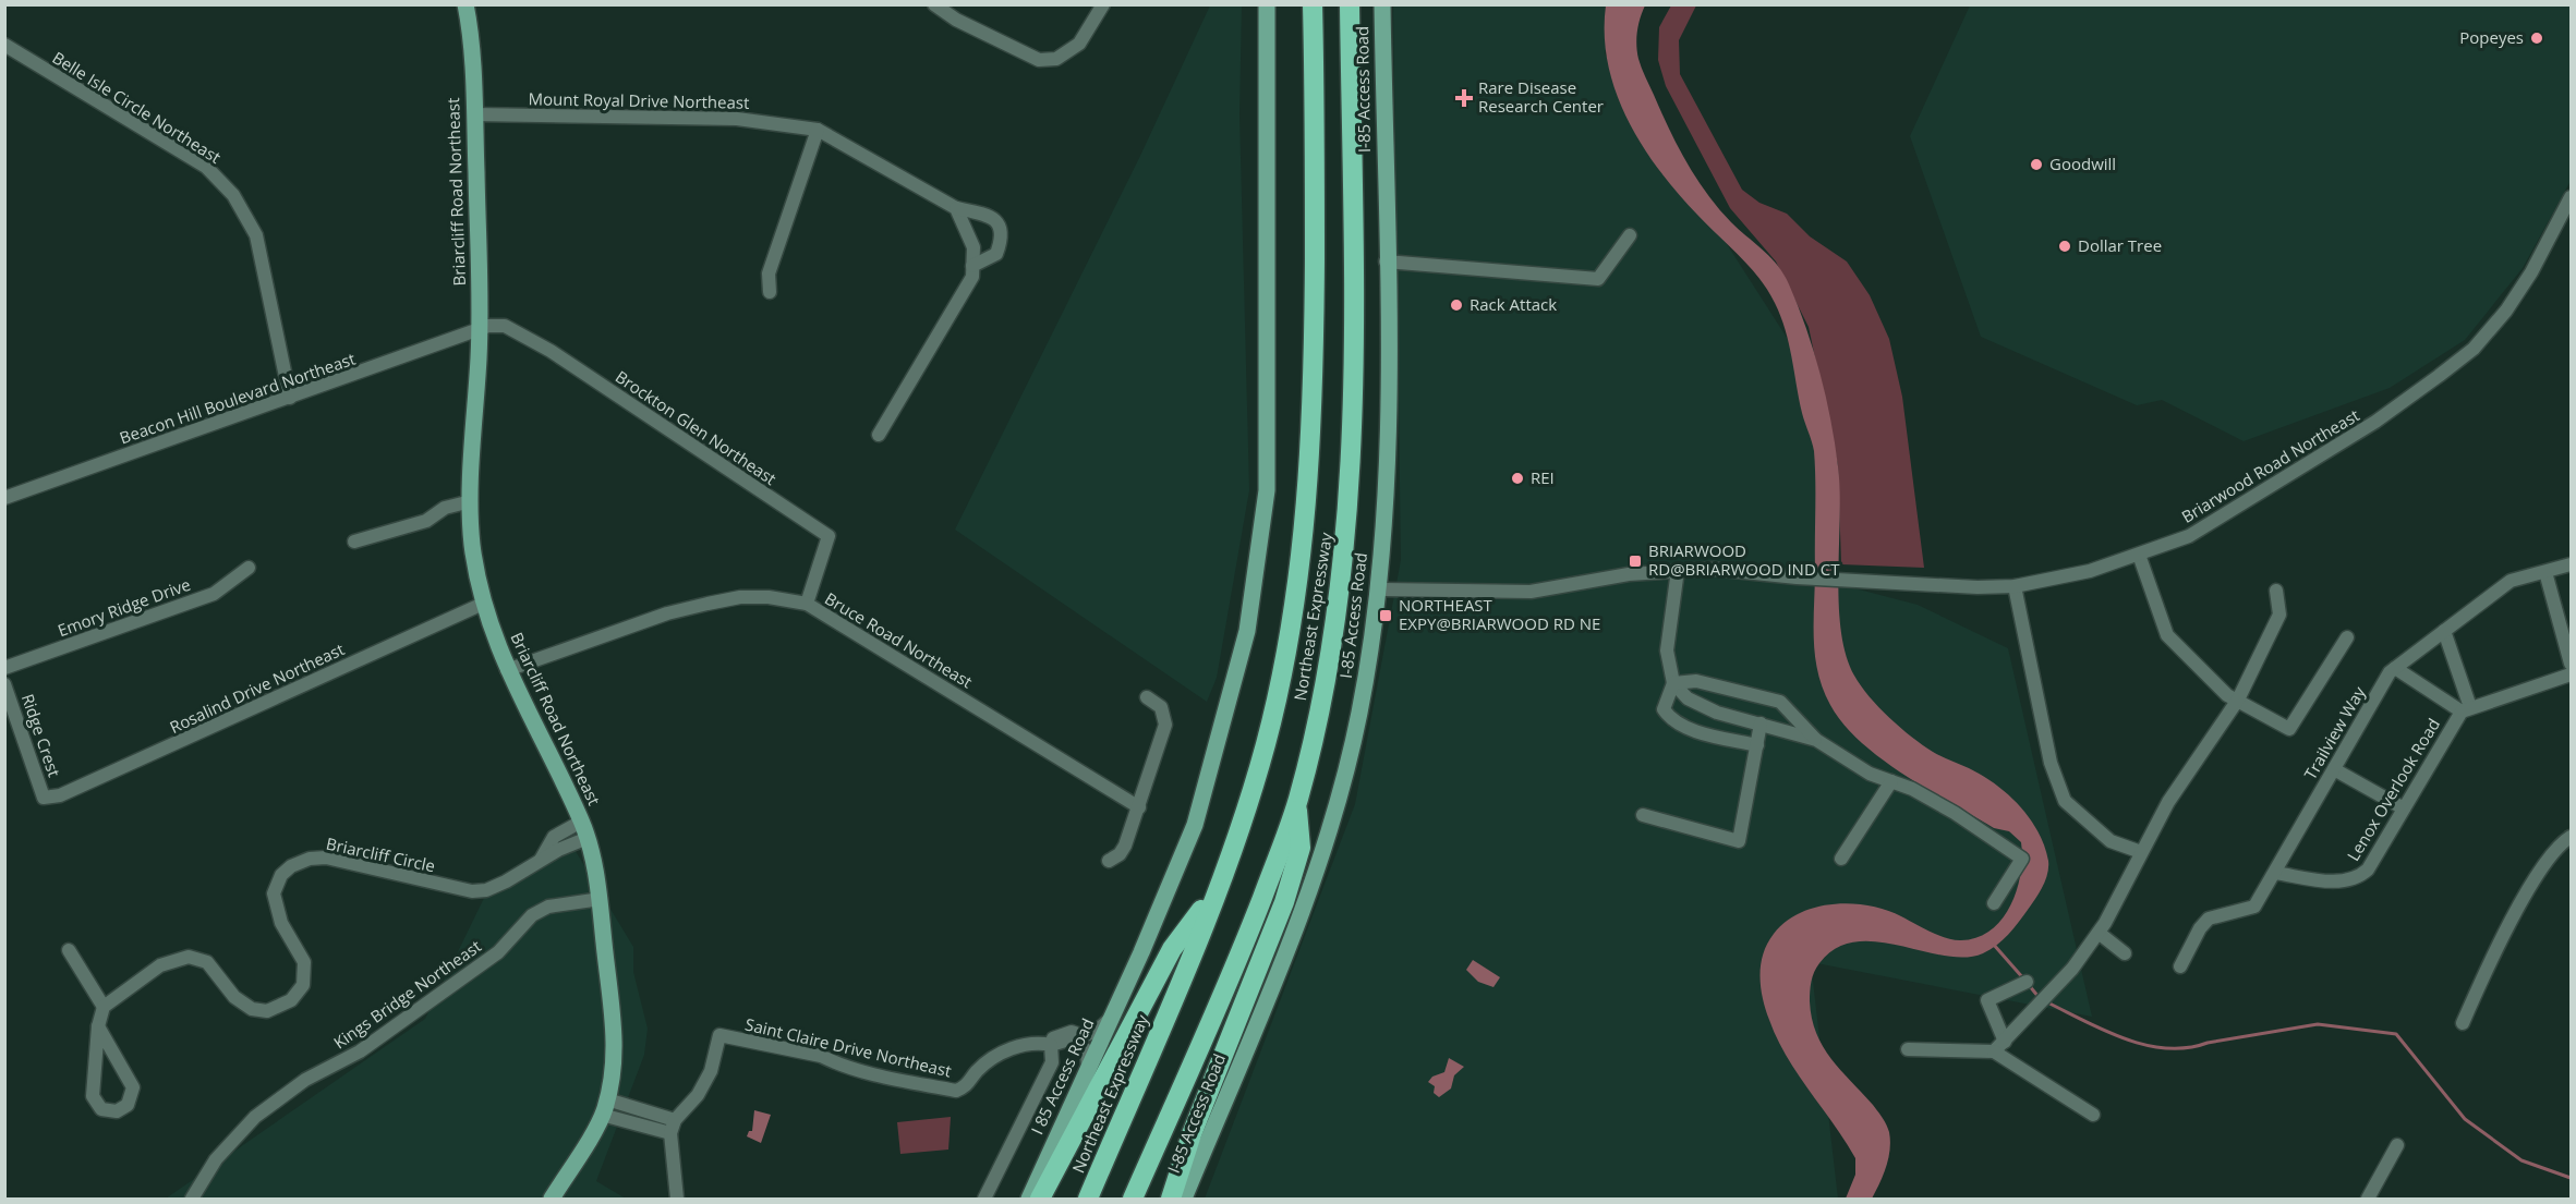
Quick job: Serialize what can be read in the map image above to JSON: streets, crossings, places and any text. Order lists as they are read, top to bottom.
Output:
{
  "streets": {
    "highway": ["Northeast Expressway"],
    "main road": ["I-85 Access Road", "Briarcliff Road Northeast", "I 85 Access Road"],
    "street": [
      "Mount Royal Drive Northeast",
      "Belle Isle Circle Northeast",
      "Beacon Hill Boulevard Northeast",
      "Brockton Glen Northeast",
      "Briarwood Road Northeast",
      "Emory Ridge Drive",
      "Bruce Road Northeast",
      "Rosalind Drive Northeast",
      "Trailview Way",
      "Ridge Crest",
      "Lenox Overlook Road",
      "Briarcliff Circle",
      "Kings Bridge Northeast",
      "Saint Claire Drive Northeast"
    ]
  },
  "crossings": [
    ["I-85 Access Road", "Briarwood Road Northeast"],
    ["Mount Royal Drive Northeast", "Briarcliff Road Northeast"],
    ["Belle Isle Circle Northeast", "Beacon Hill Boulevard Northeast"],
    ["Briarcliff Road Northeast", "Beacon Hill Boulevard Northeast"],
    ["Briarcliff Road Northeast", "Brockton Glen Northeast"],
    ["Briarcliff Road Northeast", "Bruce Road Northeast"],
    ["Briarcliff Road Northeast", "Rosalind Drive Northeast"],
    ["Briarcliff Road Northeast", "Briarcliff Circle"],
    ["Briarcliff Road Northeast", "Kings Bridge Northeast"],
    ["Beacon Hill Boulevard Northeast", "Brockton Glen Northeast"],
    ["Brockton Glen Northeast", "Bruce Road Northeast"],
    ["Rosalind Drive Northeast", "Ridge Crest"],
    ["Trailview Way", "Lenox Overlook Road"],
    ["Saint Claire Drive Northeast", "I 85 Access Road"]
  ],
  "places": {
    "other": [
      "Popeyes",
      "Goodwill",
      "Dollar Tree",
      "Rack Attack",
      "REI"
    ],
    "health": ["Rare Disease Research Center"],
    "transit": ["BRIARWOOD RD@BRIARWOOD IND CT", "NORTHEAST EXPY@BRIARWOOD RD NE"]
  }
}
